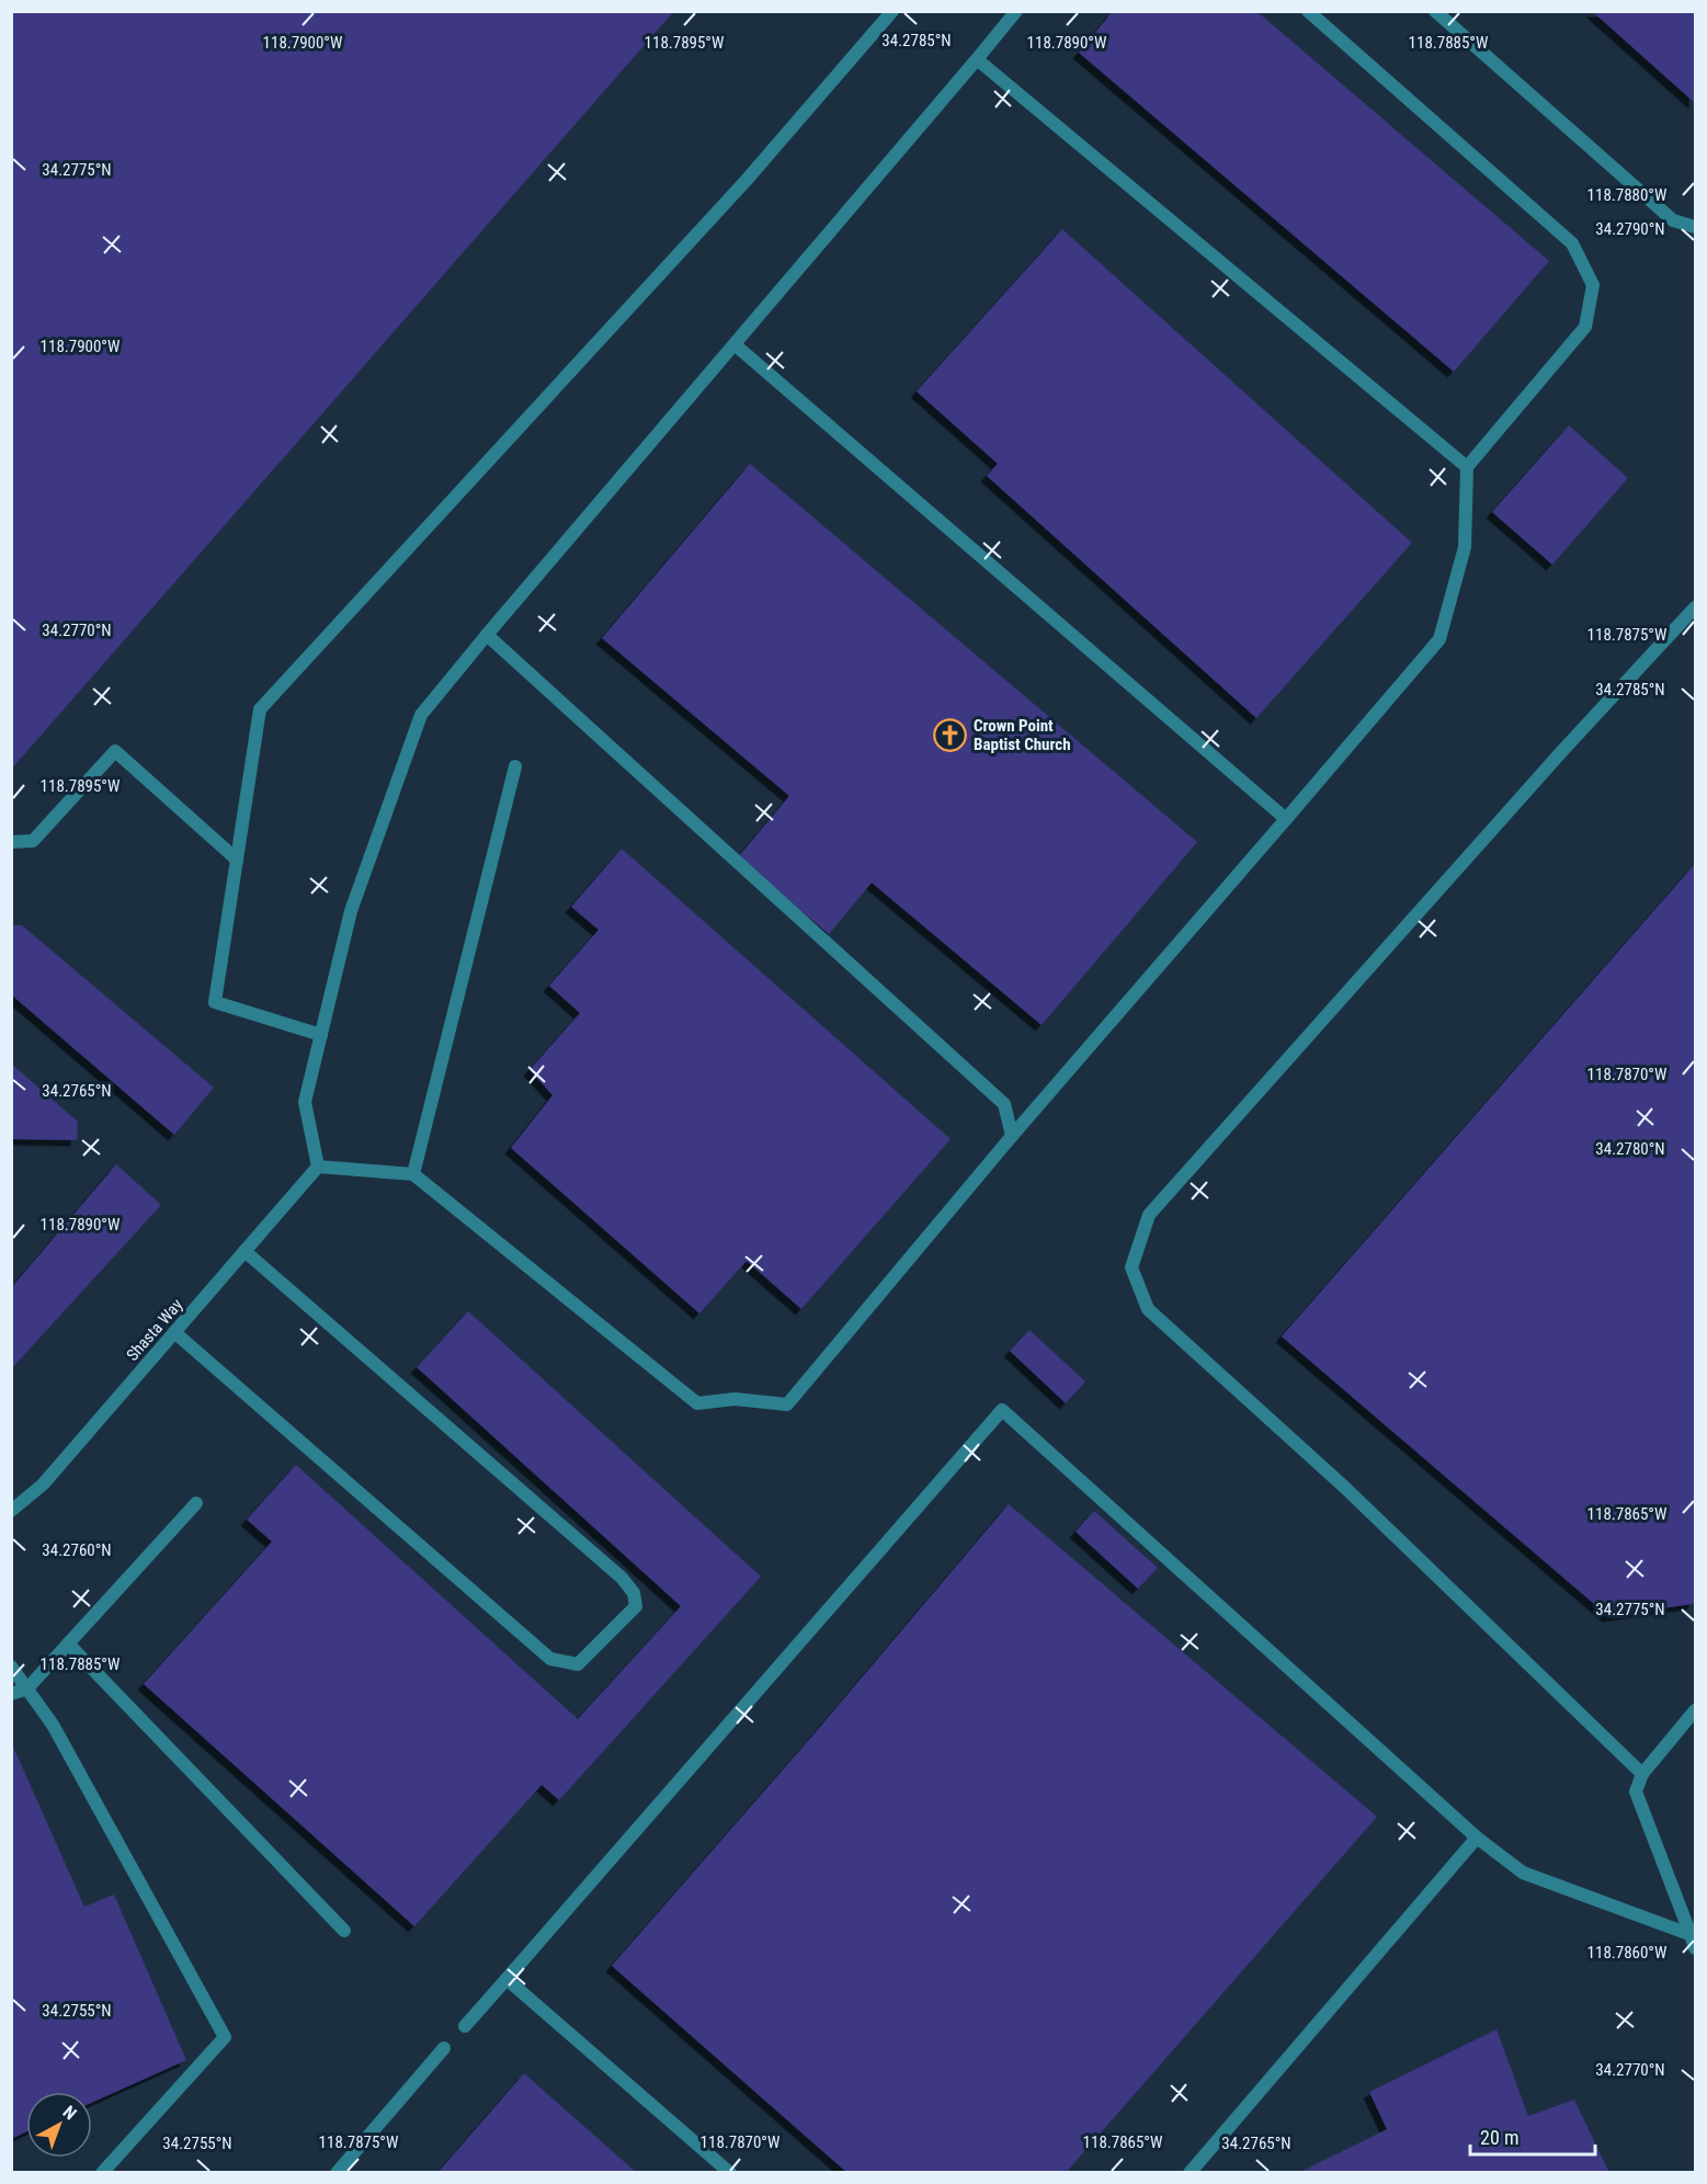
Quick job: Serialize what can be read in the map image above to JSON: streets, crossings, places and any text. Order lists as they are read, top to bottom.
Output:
{
  "streets": {
    "street": ["Shasta Way"]
  },
  "places": {
    "church": ["Crown Point Baptist Church"]
  },
  "scale_bar": "20 m",
  "north": "top right",
  "coordinates": [
    "34.2785°N",
    "118.7900°W",
    "118.7895°W",
    "118.7890°W",
    "118.7885°W",
    "34.2775°N",
    "118.7880°W",
    "34.2790°N",
    "34.2770°N",
    "118.7875°W",
    "118.7870°W",
    "34.2765°N",
    "34.2780°N",
    "118.7865°W",
    "34.2760°N",
    "118.7860°W",
    "34.2755°N"
  ]
}
